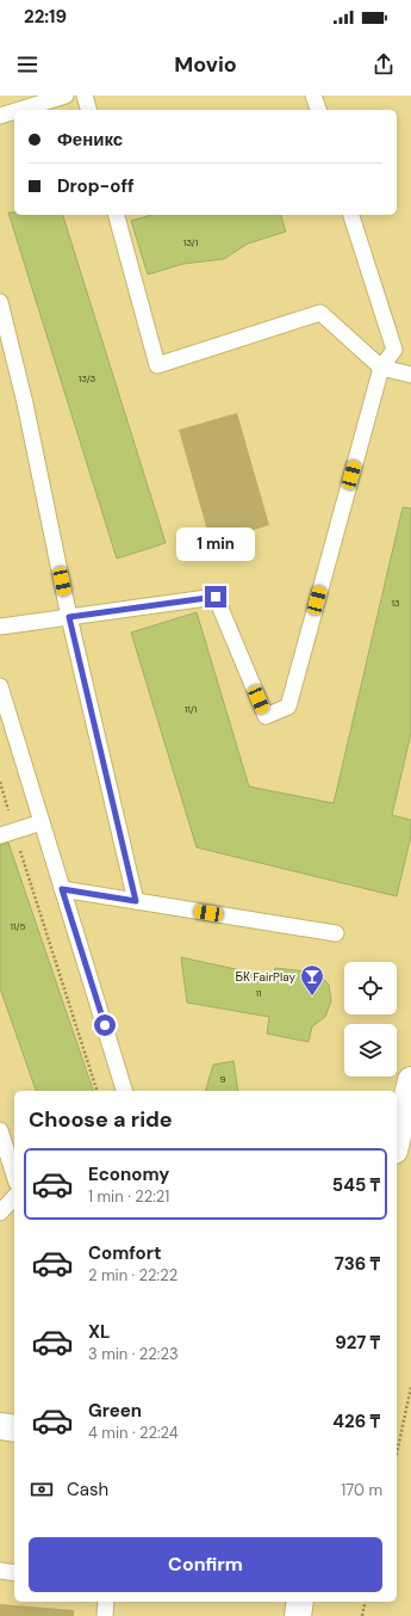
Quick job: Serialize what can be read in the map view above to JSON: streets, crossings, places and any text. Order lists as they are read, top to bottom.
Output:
{
  "places": {
    "bar": ["БК FairPlay"]
  },
  "house_numbers": [
    "13/1",
    "13/3",
    "13",
    "11/1",
    "11/5",
    "11",
    "9"
  ],
  "page": {
    "status": "22:19",
    "header": "Movio",
    "banner": ["Феникс", "Drop-off"],
    "bubble": "1 min",
    "heading": "Choose a ride",
    "list": [
      {
        "name": "Economy",
        "note": "1 min · 22:21",
        "value": "545 ₸"
      },
      {
        "name": "Comfort",
        "note": "2 min · 22:22",
        "value": "736 ₸"
      },
      {
        "name": "XL",
        "note": "3 min · 22:23",
        "value": "927 ₸"
      },
      {
        "name": "Green",
        "note": "4 min · 22:24",
        "value": "426 ₸"
      }
    ],
    "pay": ["Cash", "170 m"],
    "buttons": "Confirm"
  }
}
